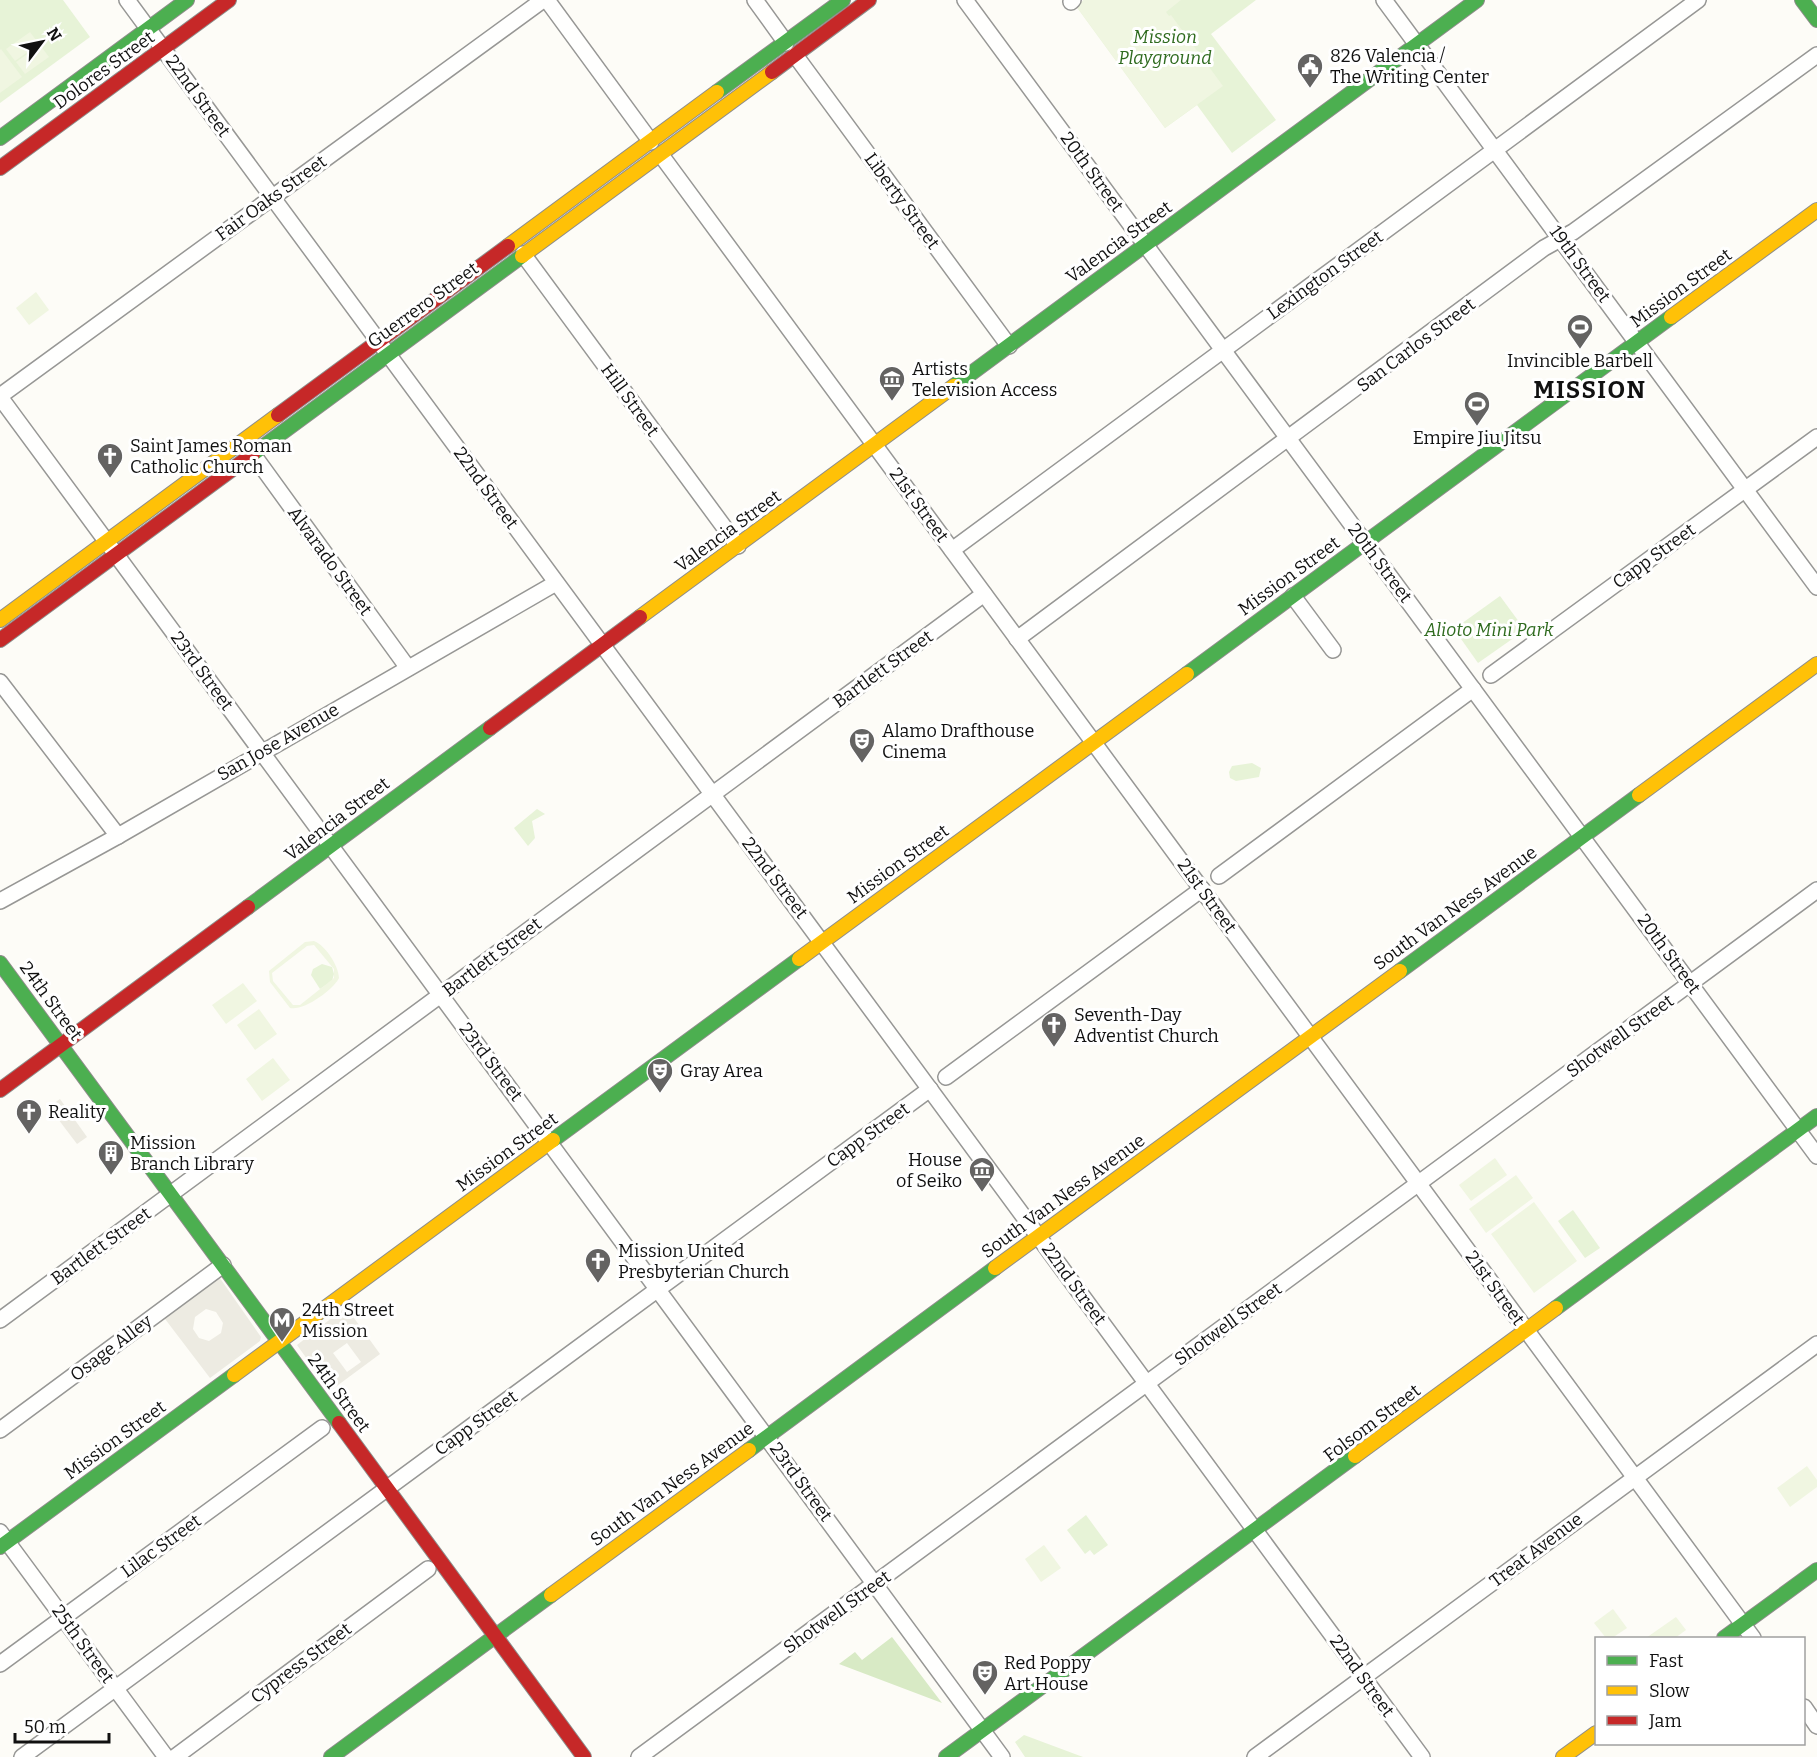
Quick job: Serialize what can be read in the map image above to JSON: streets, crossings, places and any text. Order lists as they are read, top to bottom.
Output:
{
  "streets": {
    "main road": [
      "Dolores Street",
      "Valencia Street",
      "Mission Street",
      "Guerrero Street",
      "South Van Ness Avenue",
      "24th Street",
      "Folsom Street"
    ],
    "street": [
      "22nd Street",
      "20th Street",
      "Fair Oaks Street",
      "Liberty Street",
      "19th Street",
      "Lexington Street",
      "San Carlos Street",
      "Hill Street",
      "21st Street",
      "Capp Street",
      "Alvarado Street",
      "Bartlett Street",
      "23rd Street",
      "San Jose Avenue",
      "Shotwell Street",
      "Osage Alley",
      "Lilac Street",
      "Treat Avenue",
      "25th Street",
      "Cypress Street"
    ]
  },
  "crossings": [
    ["Dolores Street", "22nd Street"],
    ["22nd Street", "Fair Oaks Street"],
    ["22nd Street", "Valencia Street"],
    ["22nd Street", "Mission Street"],
    ["22nd Street", "Guerrero Street"],
    ["22nd Street", "Capp Street"],
    ["22nd Street", "Bartlett Street"],
    ["22nd Street", "San Jose Avenue"],
    ["22nd Street", "South Van Ness Avenue"],
    ["22nd Street", "Shotwell Street"],
    ["22nd Street", "Folsom Street"],
    ["22nd Street", "Treat Avenue"],
    ["20th Street", "Valencia Street"],
    ["20th Street", "Lexington Street"],
    ["20th Street", "Mission Street"],
    ["20th Street", "San Carlos Street"],
    ["20th Street", "South Van Ness Avenue"],
    ["20th Street", "Shotwell Street"],
    ["20th Street", "Folsom Street"],
    ["Fair Oaks Street", "23rd Street"],
    ["Liberty Street", "Valencia Street"],
    ["Liberty Street", "Guerrero Street"],
    ["Valencia Street", "19th Street"],
    ["Valencia Street", "Hill Street"],
    ["Valencia Street", "21st Street"],
    ["Valencia Street", "23rd Street"],
    ["Valencia Street", "24th Street"],
    ["19th Street", "Lexington Street"],
    ["19th Street", "Mission Street"],
    ["19th Street", "San Carlos Street"],
    ["19th Street", "Capp Street"],
    ["Lexington Street", "21st Street"],
    ["Mission Street", "21st Street"],
    ["Mission Street", "23rd Street"],
    ["Mission Street", "24th Street"],
    ["Mission Street", "25th Street"],
    ["Guerrero Street", "Hill Street"],
    ["Guerrero Street", "21st Street"],
    ["Guerrero Street", "Alvarado Street"],
    ["Guerrero Street", "23rd Street"],
    ["San Carlos Street", "21st Street"],
    ["21st Street", "Bartlett Street"],
    ["21st Street", "South Van Ness Avenue"],
    ["21st Street", "Shotwell Street"],
    ["21st Street", "Folsom Street"],
    ["21st Street", "Treat Avenue"],
    ["Capp Street", "23rd Street"],
    ["Capp Street", "24th Street"],
    ["Capp Street", "25th Street"],
    ["Alvarado Street", "San Jose Avenue"],
    ["Bartlett Street", "23rd Street"],
    ["Bartlett Street", "24th Street"],
    ["23rd Street", "San Jose Avenue"],
    ["23rd Street", "South Van Ness Avenue"],
    ["23rd Street", "Shotwell Street"],
    ["23rd Street", "Folsom Street"],
    ["South Van Ness Avenue", "24th Street"],
    ["24th Street", "Osage Alley"],
    ["Lilac Street", "25th Street"]
  ],
  "districts": ["MISSION"],
  "parks": ["Mission Playground", "Alioto Mini Park"],
  "places": {
    "public building": ["826 Valencia / The Writing Center"],
    "sports": ["Invincible Barbell", "Empire Jiu Jitsu"],
    "museum": ["Artists Television Access", "House of Seiko"],
    "church": [
      "Saint James Roman Catholic Church",
      "Seventh-Day Adventist Church",
      "Reality",
      "Mission United Presbyterian Church"
    ],
    "theatre": ["Alamo Drafthouse Cinema", "Gray Area", "Red Poppy Art House"],
    "building": ["Mission Branch Library"],
    "metro station": ["24th Street Mission"]
  },
  "legend": ["Fast", "Slow", "Jam"],
  "scale_bar": "50 m",
  "north": "top right"
}
